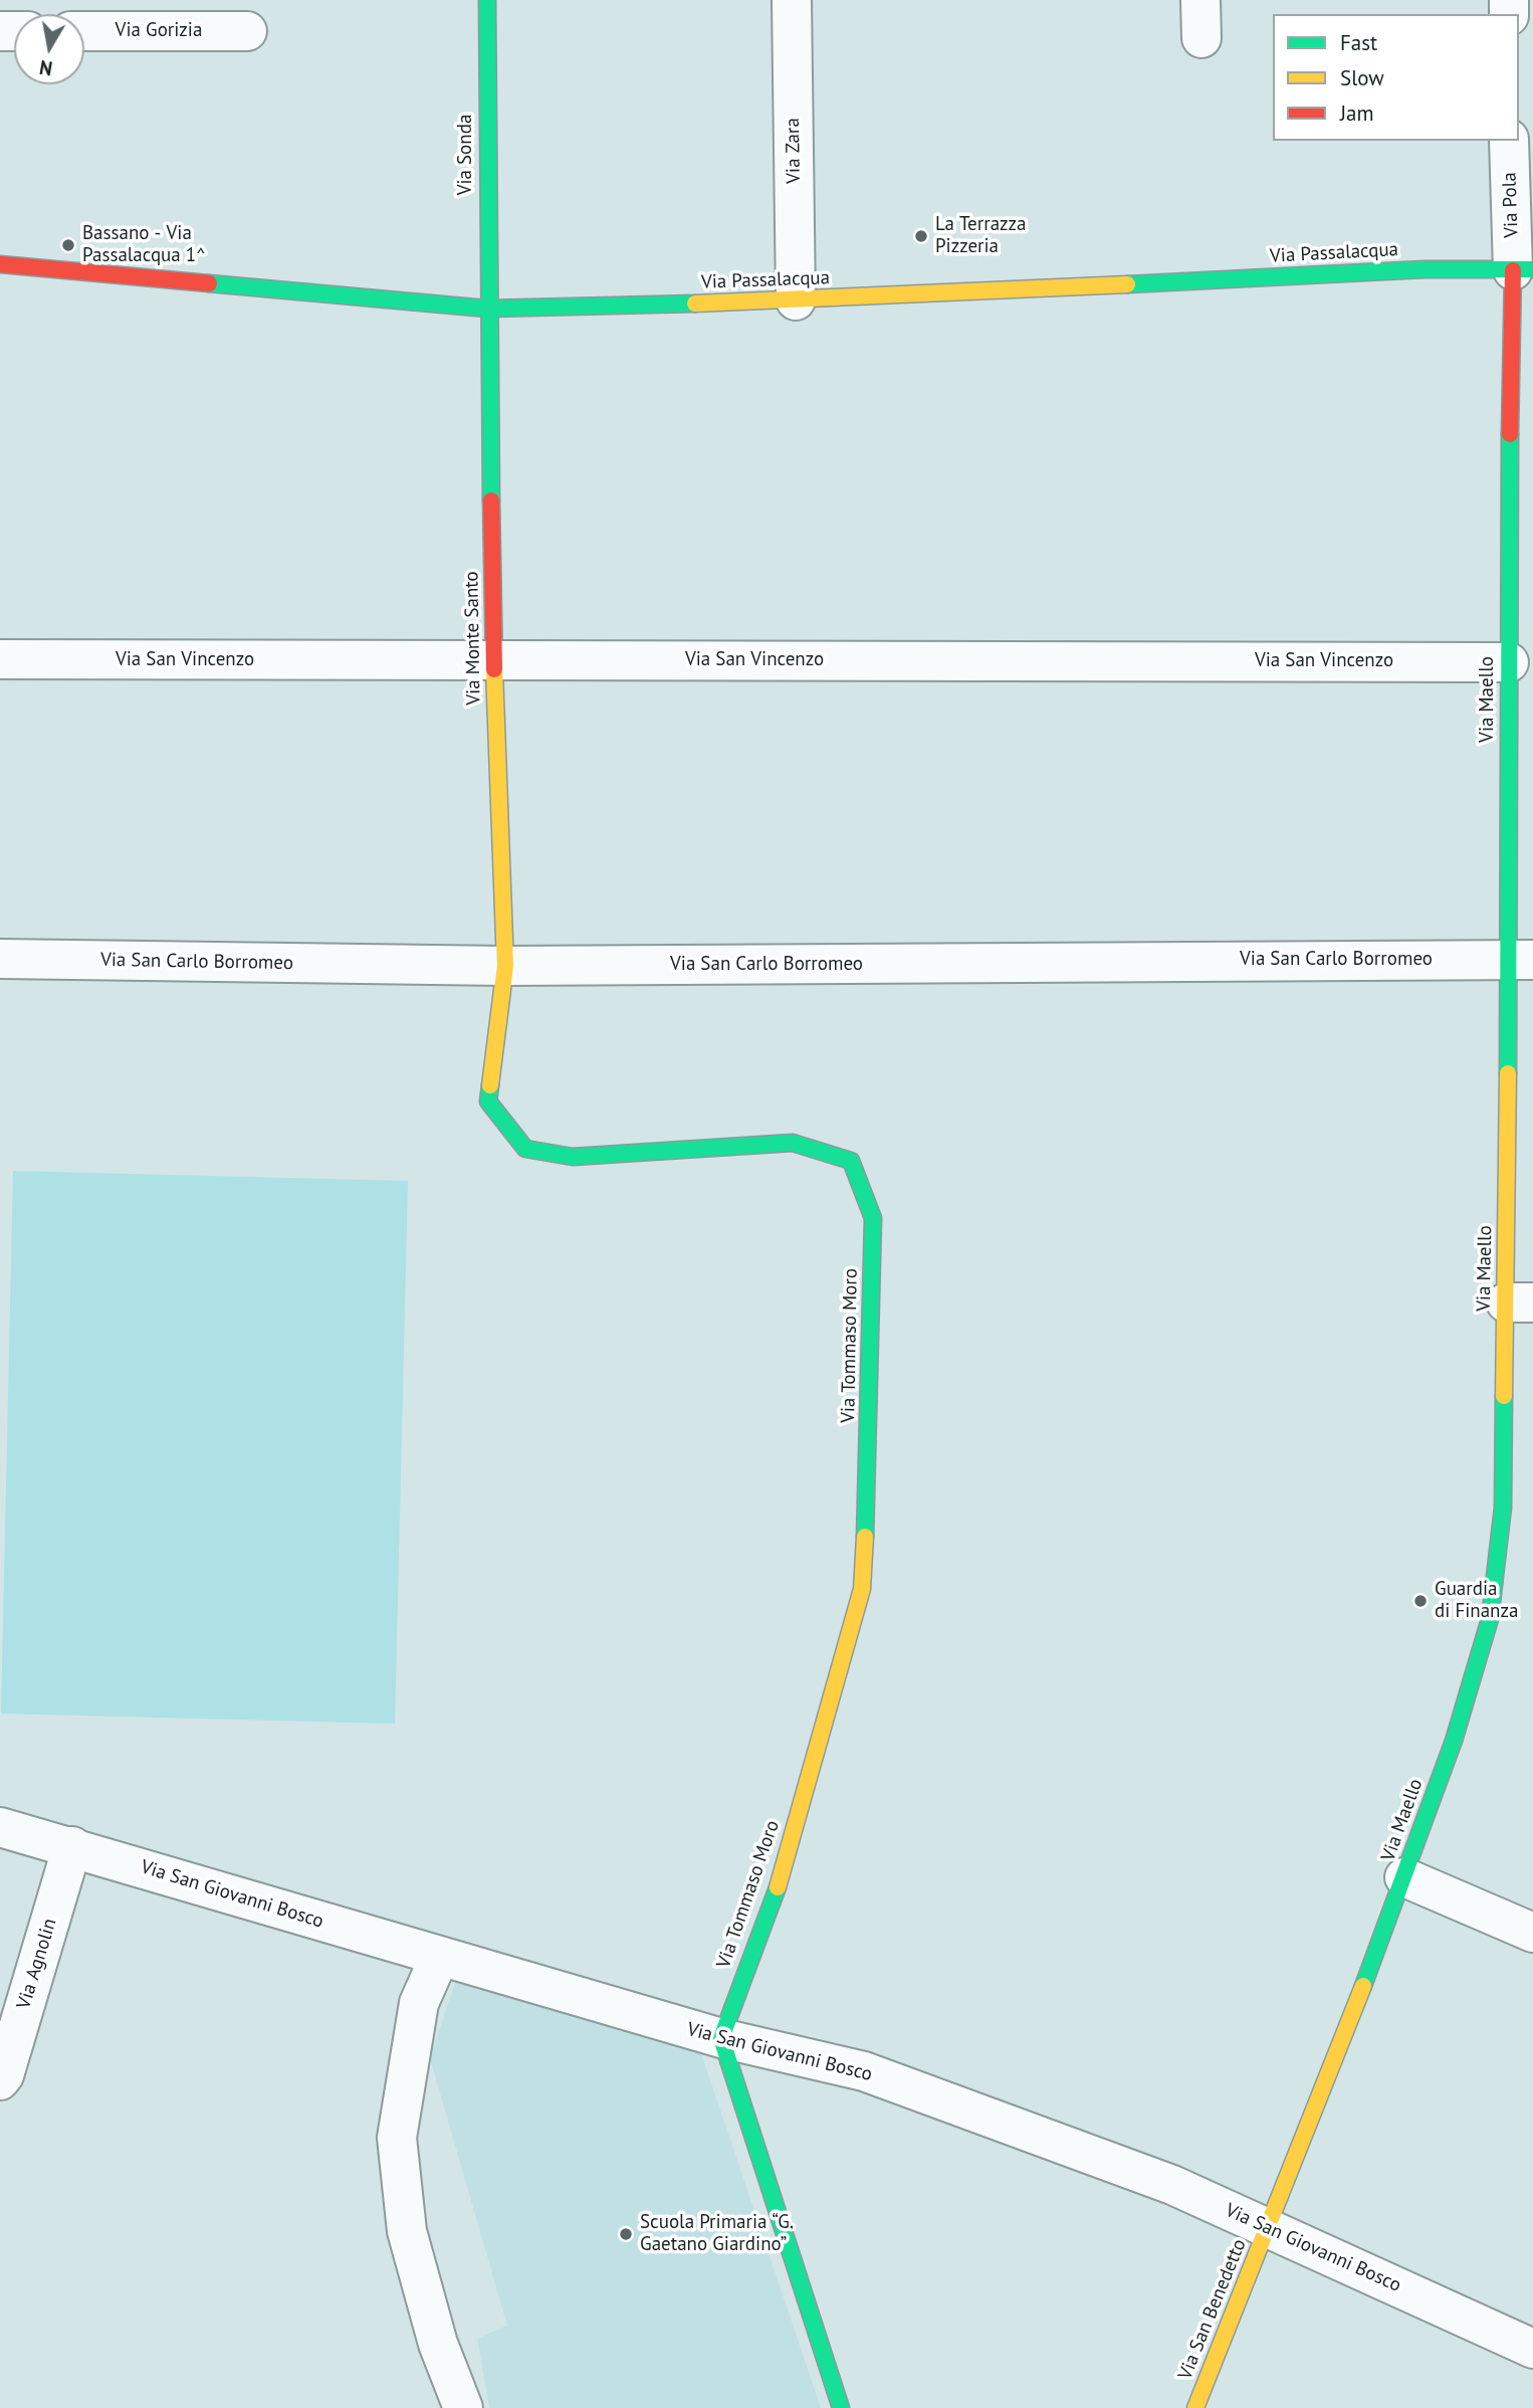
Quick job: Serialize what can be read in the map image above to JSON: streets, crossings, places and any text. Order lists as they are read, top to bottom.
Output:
{
  "streets": {
    "street": [
      "Via Gorizia",
      "Via Zara",
      "Via Sonda",
      "Via Pola",
      "Via Passalacqua",
      "Via Monte Santo",
      "Via San Vincenzo",
      "Via Maello",
      "Via San Carlo Borromeo",
      "Via Tommaso Moro",
      "Via San Giovanni Bosco",
      "Via Agnolin",
      "Via San Benedetto"
    ]
  },
  "crossings": [
    ["Via Zara", "Via Passalacqua"],
    ["Via Sonda", "Via Passalacqua"],
    ["Via Sonda", "Via Monte Santo"],
    ["Via Pola", "Via Passalacqua"],
    ["Via Pola", "Via Maello"],
    ["Via Passalacqua", "Via Monte Santo"],
    ["Via Passalacqua", "Via Maello"],
    ["Via Monte Santo", "Via San Vincenzo"],
    ["Via Monte Santo", "Via San Carlo Borromeo"],
    ["Via Monte Santo", "Via Tommaso Moro"],
    ["Via San Vincenzo", "Via Maello"],
    ["Via Maello", "Via San Carlo Borromeo"],
    ["Via Maello", "Via San Giovanni Bosco"],
    ["Via Maello", "Via San Benedetto"],
    ["Via San Carlo Borromeo", "Via Tommaso Moro"],
    ["Via Tommaso Moro", "Via San Giovanni Bosco"],
    ["Via San Giovanni Bosco", "Via Agnolin"],
    ["Via San Giovanni Bosco", "Via San Benedetto"]
  ],
  "places": [
    "La Terrazza Pizzeria",
    "Bassano - Via Passalacqua 1^",
    "Guardia di Finanza",
    "Scuola Primaria “G. Gaetano Giardino”"
  ],
  "legend": ["Fast", "Slow", "Jam"],
  "north": "bottom"
}
